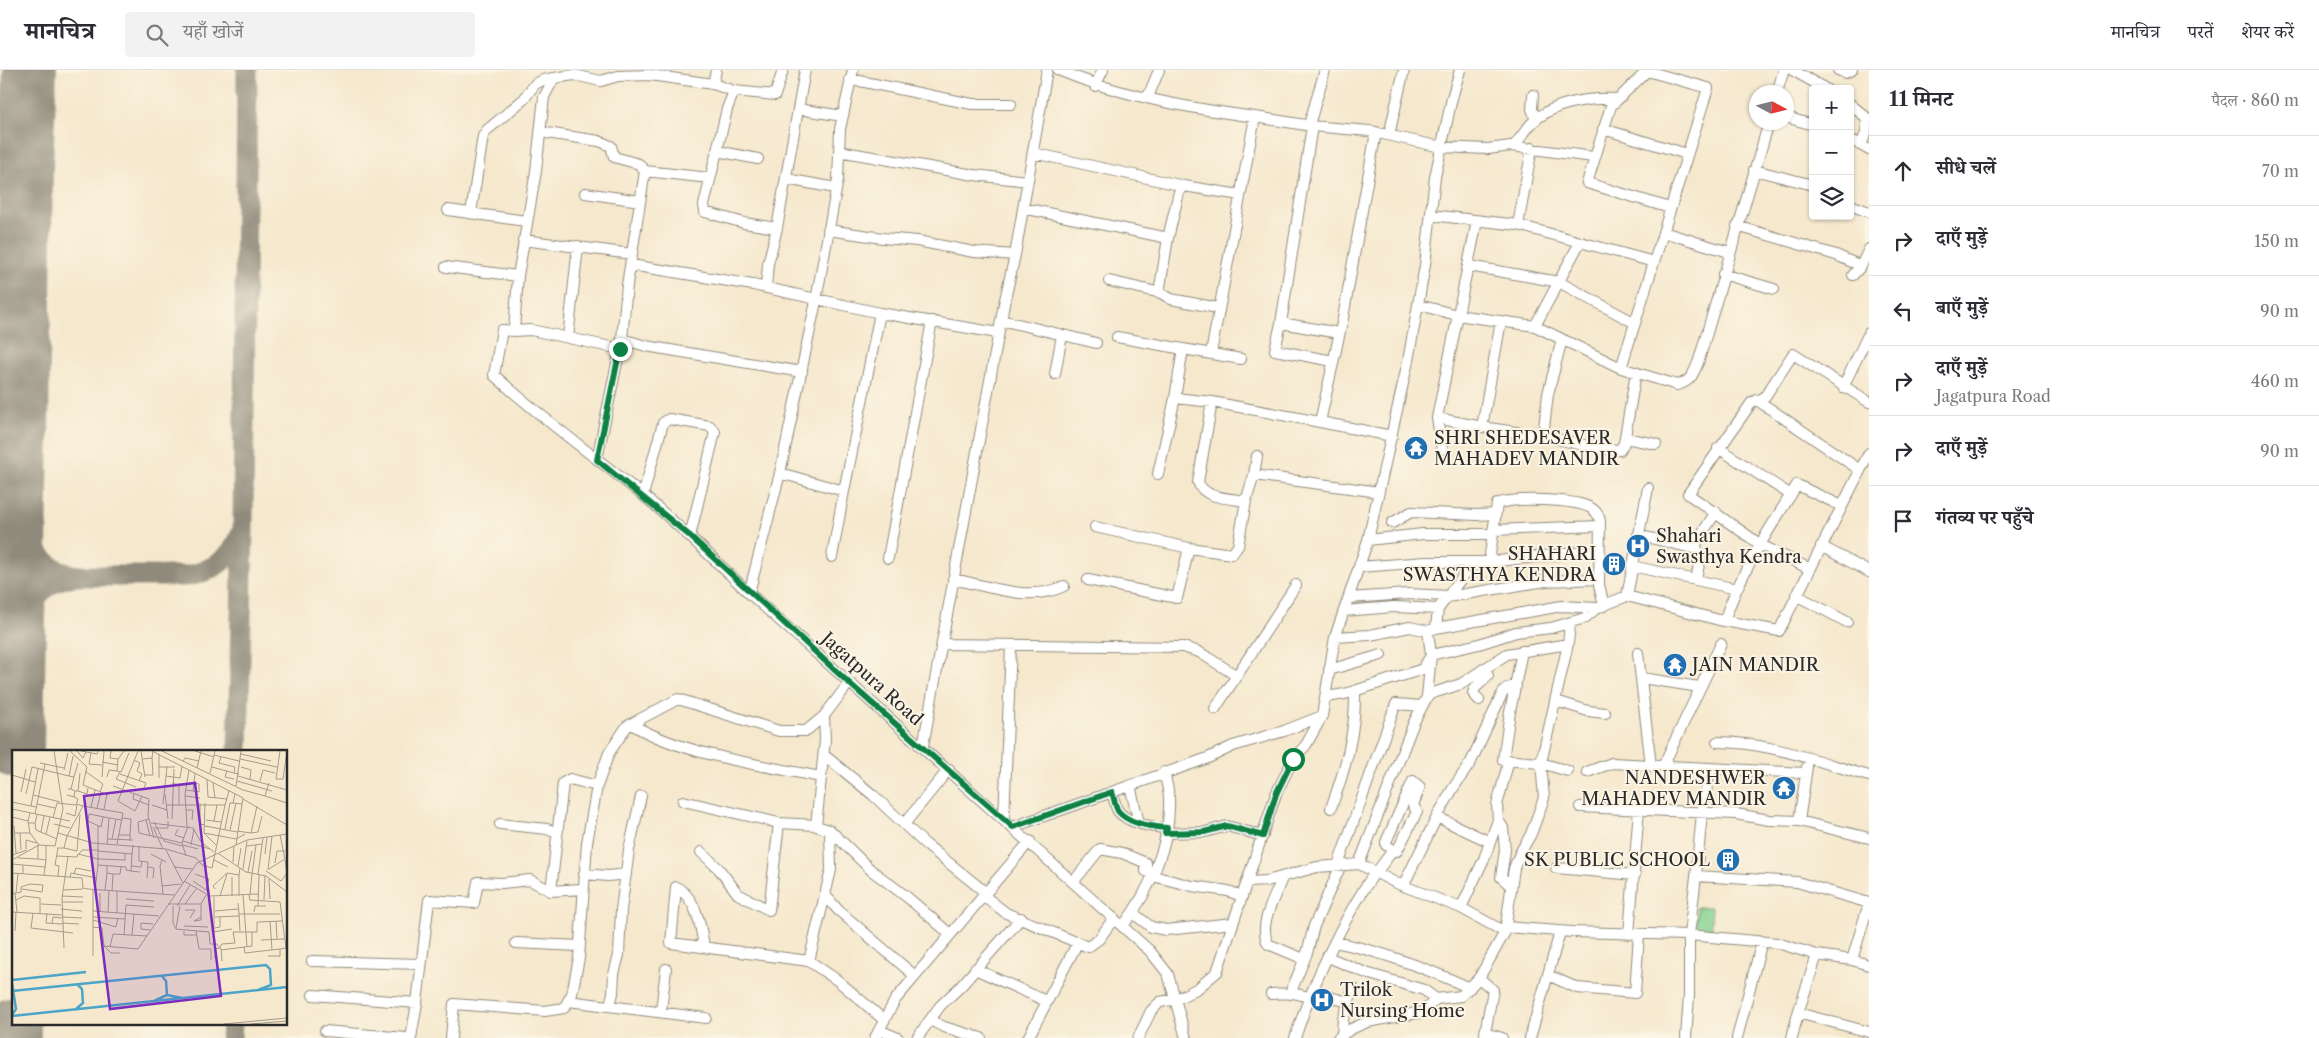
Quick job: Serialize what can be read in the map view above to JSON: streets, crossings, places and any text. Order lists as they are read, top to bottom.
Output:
{
  "streets": {
    "street": ["Jagatpura Road"]
  },
  "places": {
    "temple": ["SHRI SHEDESAVER MAHADEV MANDIR", "JAIN MANDIR", "NANDESHWER MAHADEV MANDIR"],
    "hospital": ["Shahari Swasthya Kendra", "Trilok Nursing Home"],
    "building": ["SHAHARI SWASTHYA KENDRA", "SK PUBLIC SCHOOL"]
  },
  "north": "right",
  "page": {
    "header": "मानचित्र",
    "search": "यहाँ खोजें",
    "nav": ["मानचित्र", "परतें", "शेयर करें"],
    "heading": ["11 मिनट", "पैदल · 860 m"],
    "map_buttons": ["+", "−"],
    "list": [
      ["सीधे चलें", "70 m"],
      ["दाएँ मुड़ें", "150 m"],
      ["बाएँ मुड़ें", "90 m"],
      ["दाएँ मुड़ें", "Jagatpura Road", "460 m"],
      ["दाएँ मुड़ें", "90 m"],
      "गंतव्य पर पहुँचे"
    ]
  }
}
